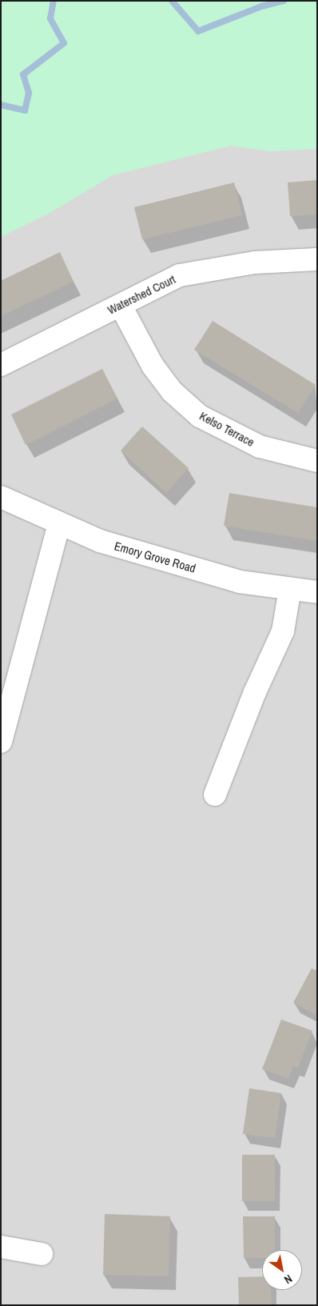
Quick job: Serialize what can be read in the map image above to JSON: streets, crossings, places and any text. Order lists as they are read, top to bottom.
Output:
{
  "streets": {
    "street": ["Watershed Court", "Kelso Terrace", "Emory Grove Road"]
  },
  "crossings": [
    ["Watershed Court", "Kelso Terrace"]
  ],
  "north": "bottom right"
}
